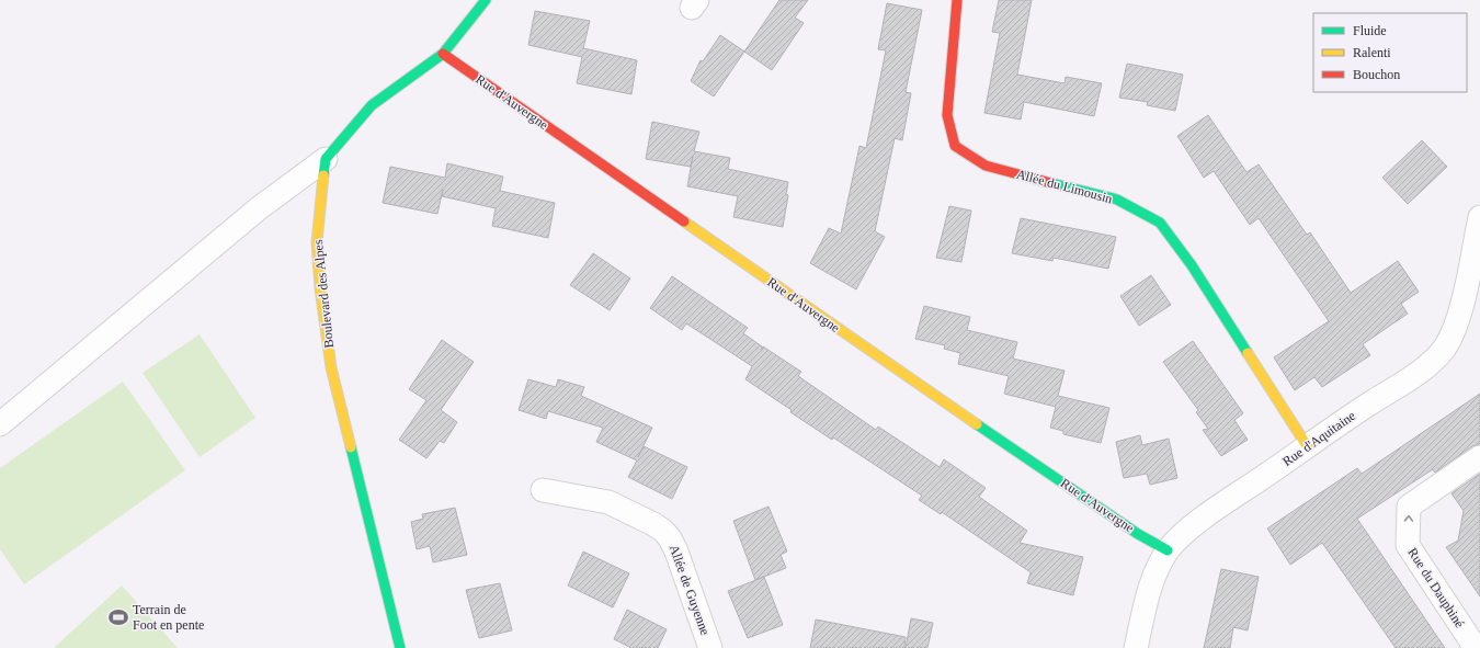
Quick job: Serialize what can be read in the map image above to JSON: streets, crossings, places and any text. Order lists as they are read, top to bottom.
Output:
{
  "streets": {
    "street": [
      "Rue d'Auvergne",
      "Allée du Limousin",
      "Boulevard des Alpes",
      "Rue d'Aquitaine",
      "Rue du Dauphiné",
      "Allée de Guyenne"
    ]
  },
  "crossings": [
    ["Rue d'Auvergne", "Rue d'Aquitaine"],
    ["Allée du Limousin", "Rue d'Aquitaine"]
  ],
  "places": {
    "sports": ["Terrain de Foot en pente"]
  },
  "legend": ["Fluide", "Ralenti", "Bouchon"]
}
